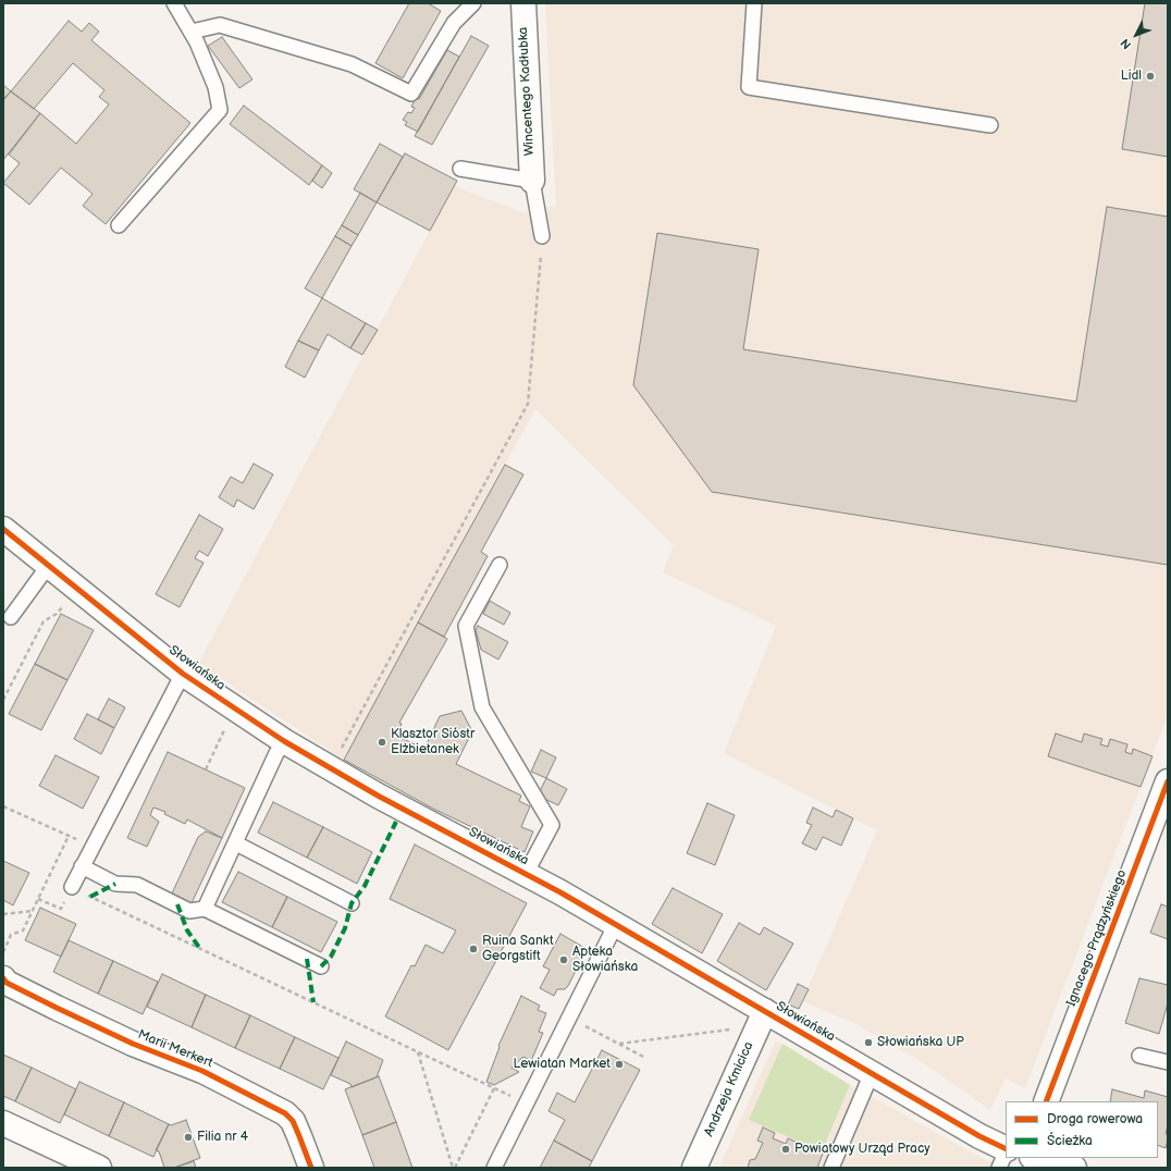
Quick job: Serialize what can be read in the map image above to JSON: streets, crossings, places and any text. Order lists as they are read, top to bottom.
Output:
{
  "streets": {
    "street": [
      "Wincentego Kadłubka",
      "Słowiańska",
      "Ignacego Prądzyńskiego",
      "Marii Merkert",
      "Andrzeja Kmicica"
    ]
  },
  "crossings": [
    ["Słowiańska", "Andrzeja Kmicica"]
  ],
  "places": [
    "Lidl",
    "Klasztor Sióstr Elżbietanek",
    "Ruina Sankt Georgstift",
    "Apteka Słowiańska",
    "Słowiańska UP",
    "Lewiatan Market",
    "Filia nr 4",
    "Powiatowy Urząd Pracy"
  ],
  "legend": ["Droga rowerowa", "Ścieżka"],
  "north": "bottom left"
}
